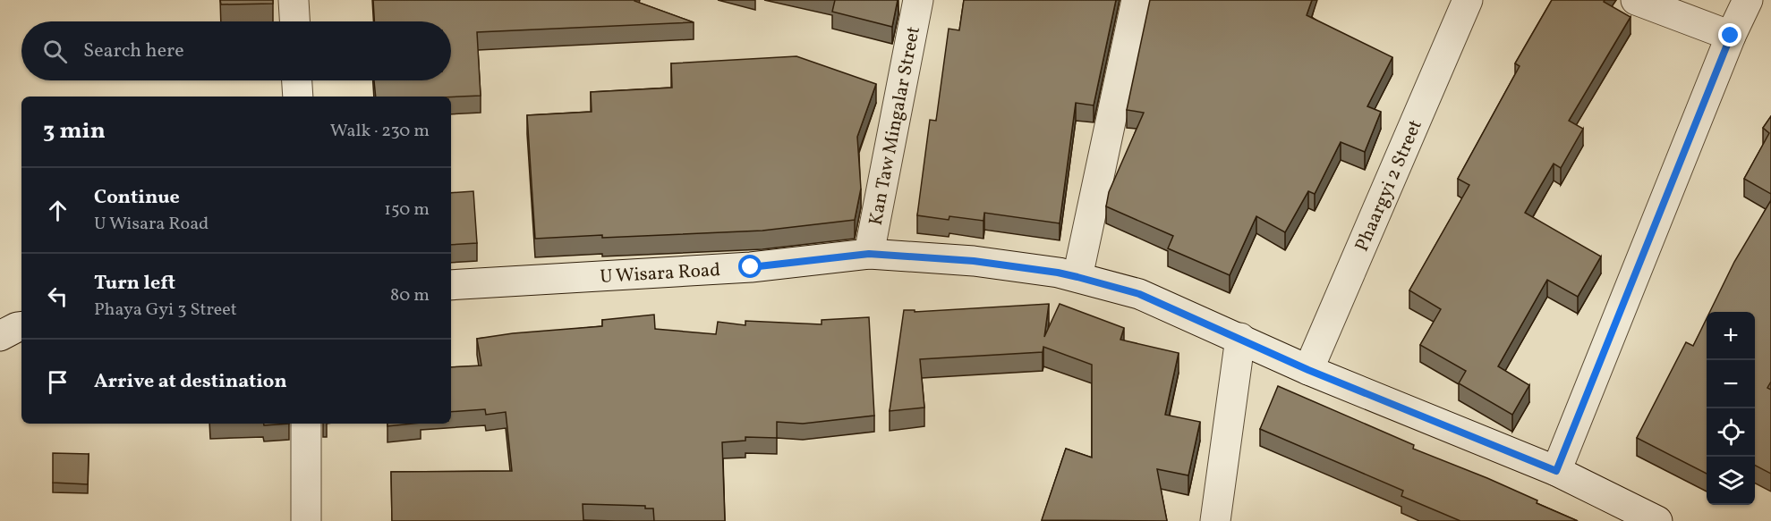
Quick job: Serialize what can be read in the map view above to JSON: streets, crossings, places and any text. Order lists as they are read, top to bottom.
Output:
{
  "streets": {
    "street": ["Kan Taw Mingalar Street", "Phaargyi 2 Street", "U Wisara Road"]
  },
  "crossings": [
    ["Kan Taw Mingalar Street", "U Wisara Road"],
    ["Phaargyi 2 Street", "U Wisara Road"]
  ],
  "page": {
    "search": "Search here",
    "heading": ["3 min", "Walk · 230 m"],
    "list": [
      ["Continue", "U Wisara Road", "150 m"],
      ["Turn left", "Phaya Gyi 3 Street", "80 m"],
      "Arrive at destination"
    ],
    "map_buttons": ["+", "−"]
  }
}
